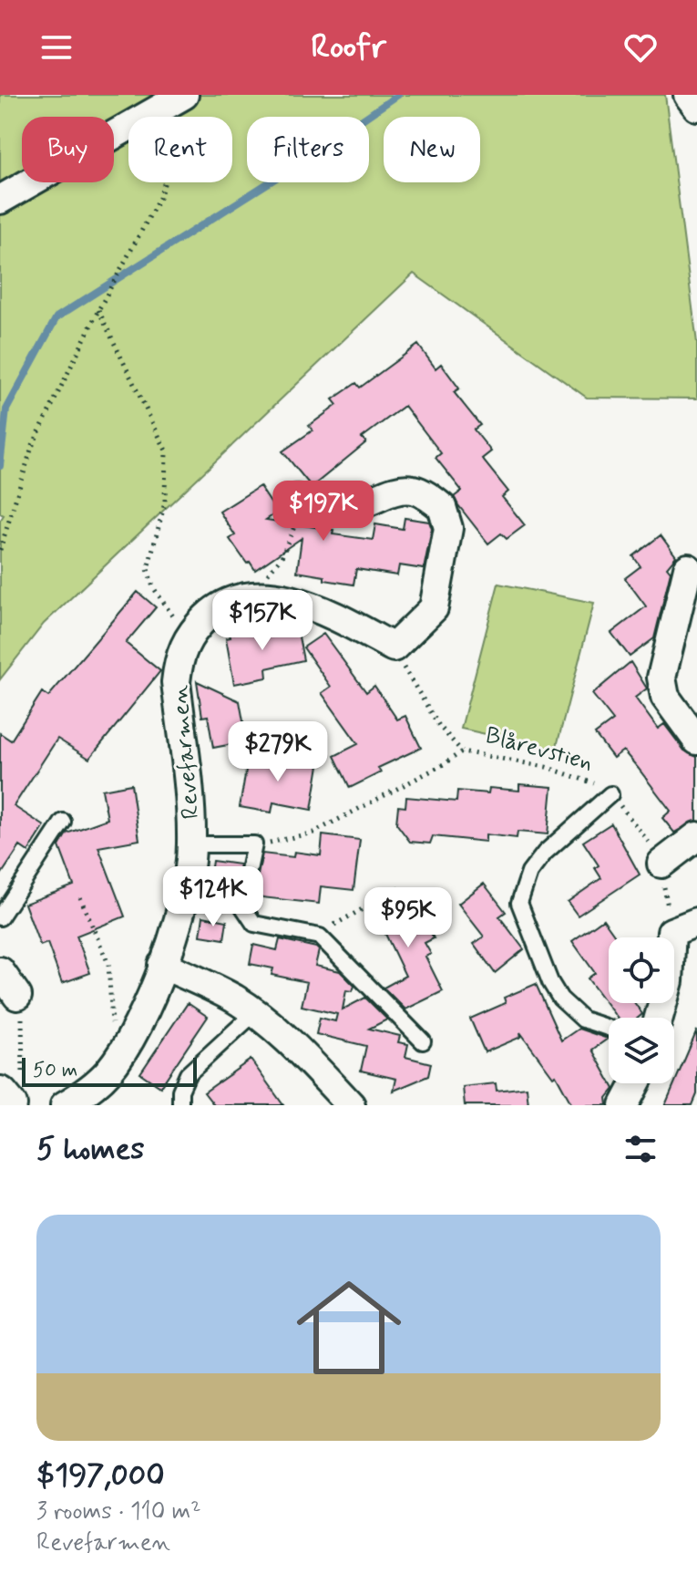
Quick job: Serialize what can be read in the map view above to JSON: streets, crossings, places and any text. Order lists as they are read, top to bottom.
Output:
{
  "streets": {
    "street": ["Revefarmen"],
    "path": ["Blårevstien"]
  },
  "scale_bar": "50 m",
  "page": {
    "header": "Roofr",
    "chip": [
      "Buy",
      "Rent",
      "Filters",
      "New"
    ],
    "price": [
      "$197K",
      "$157K",
      "$279K",
      "$124K",
      "$95K"
    ],
    "scale": "50 m",
    "heading": "5 homes",
    "list": [
      {
        "name": "$197,000",
        "note": "3 rooms · 110 m² · Revefarmen"
      }
    ]
  }
}
